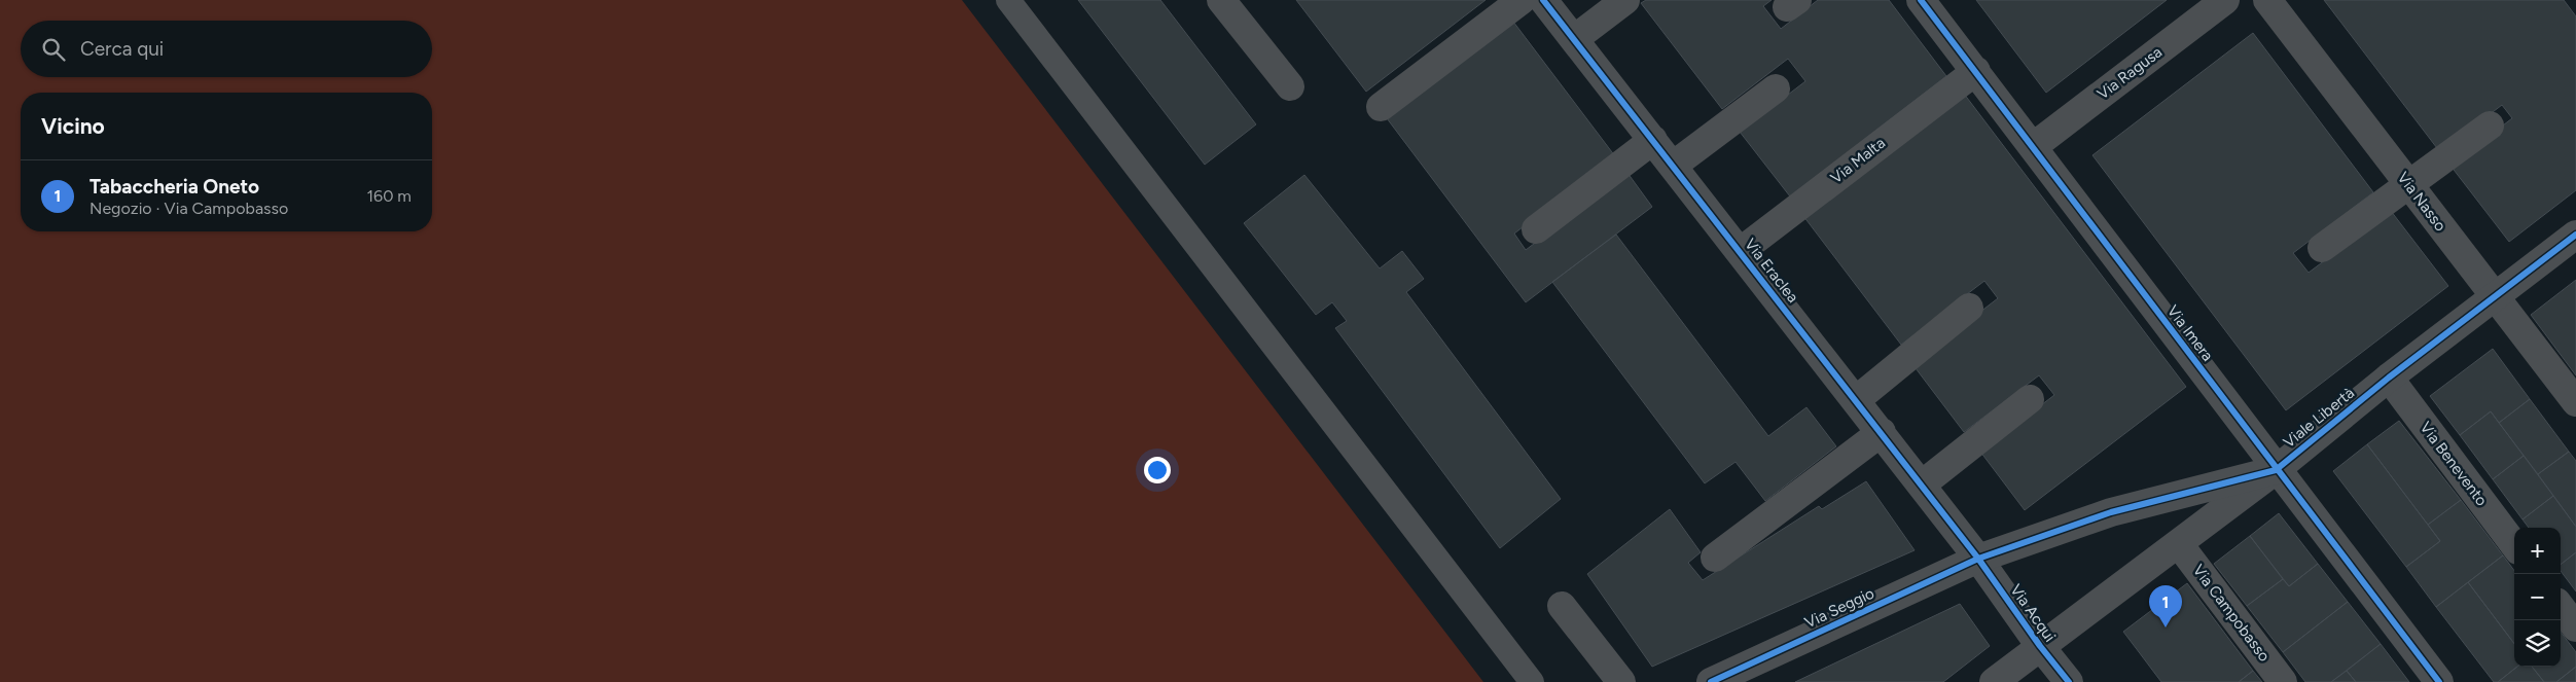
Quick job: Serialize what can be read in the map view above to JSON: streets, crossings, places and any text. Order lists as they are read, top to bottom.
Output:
{
  "streets": {
    "street": [
      "Via Ragusa",
      "Via Malta",
      "Via Nasso",
      "Via Eraclea",
      "Via Imera",
      "Viale Libertà",
      "Via Benevento",
      "Via Seggio",
      "Via Acqui",
      "Via Campobasso"
    ]
  },
  "crossings": [
    ["Via Ragusa", "Via Imera"],
    ["Via Malta", "Via Eraclea"],
    ["Via Malta", "Via Imera"],
    ["Via Nasso", "Viale Libertà"],
    ["Via Eraclea", "Viale Libertà"],
    ["Via Eraclea", "Via Seggio"],
    ["Via Eraclea", "Via Acqui"],
    ["Via Imera", "Viale Libertà"],
    ["Viale Libertà", "Via Benevento"],
    ["Viale Libertà", "Via Seggio"],
    ["Viale Libertà", "Via Acqui"],
    ["Via Seggio", "Via Acqui"]
  ],
  "page": {
    "search": "Cerca qui",
    "heading": "Vicino",
    "list": [
      {
        "mark": "1",
        "name": "Tabaccheria Oneto",
        "note": "Negozio · Via Campobasso",
        "value": "160 m"
      }
    ],
    "map_buttons": ["+", "−"],
    "pins": "1"
  }
}
